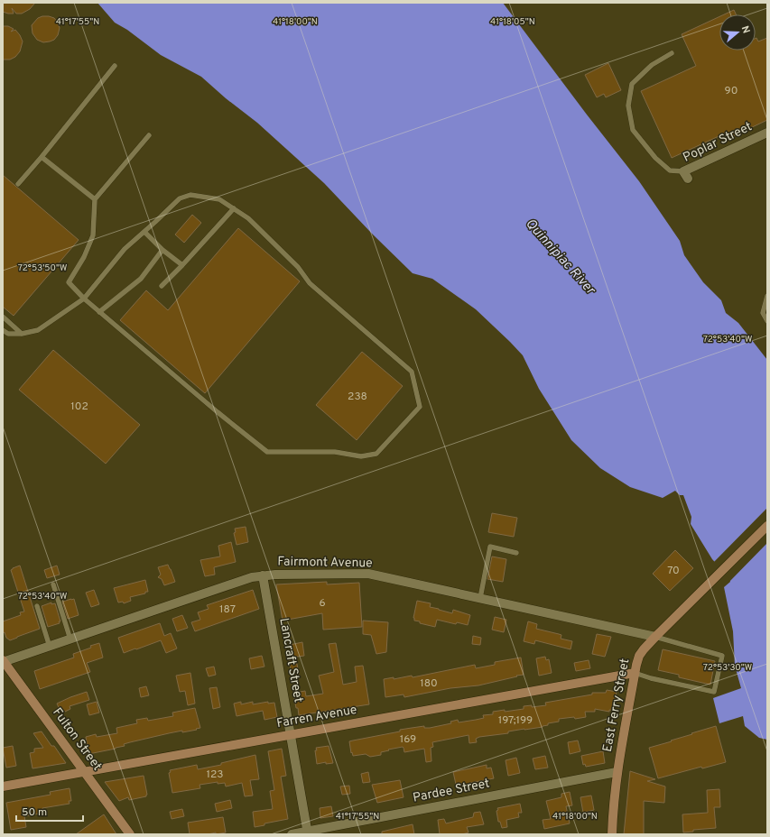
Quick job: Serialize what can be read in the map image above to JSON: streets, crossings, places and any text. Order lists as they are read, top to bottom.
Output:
{
  "streets": {
    "main road": ["East Ferry Street", "Farren Avenue", "Fulton Street"],
    "street": [
      "Poplar Street",
      "Fairmont Avenue",
      "Lancraft Street",
      "Pardee Street"
    ]
  },
  "crossings": [
    ["Fairmont Avenue", "Lancraft Street"],
    ["Fairmont Avenue", "East Ferry Street"],
    ["Fairmont Avenue", "Fulton Street"],
    ["Lancraft Street", "Farren Avenue"],
    ["Lancraft Street", "Pardee Street"],
    ["East Ferry Street", "Farren Avenue"],
    ["East Ferry Street", "Pardee Street"],
    ["Farren Avenue", "Fulton Street"]
  ],
  "water": ["Quinnipiac River"],
  "house_numbers": [
    "90",
    "238",
    "102",
    "70",
    "6",
    "187",
    "180",
    "197;199",
    "169",
    "123"
  ],
  "scale_bar": "50 m",
  "north": "right",
  "coordinates": [
    "41°17'55\"N",
    "41°18'00\"N",
    "41°18'05\"N",
    "72°53'50\"W",
    "72°53'40\"W",
    "72°53'30\"W"
  ]
}
